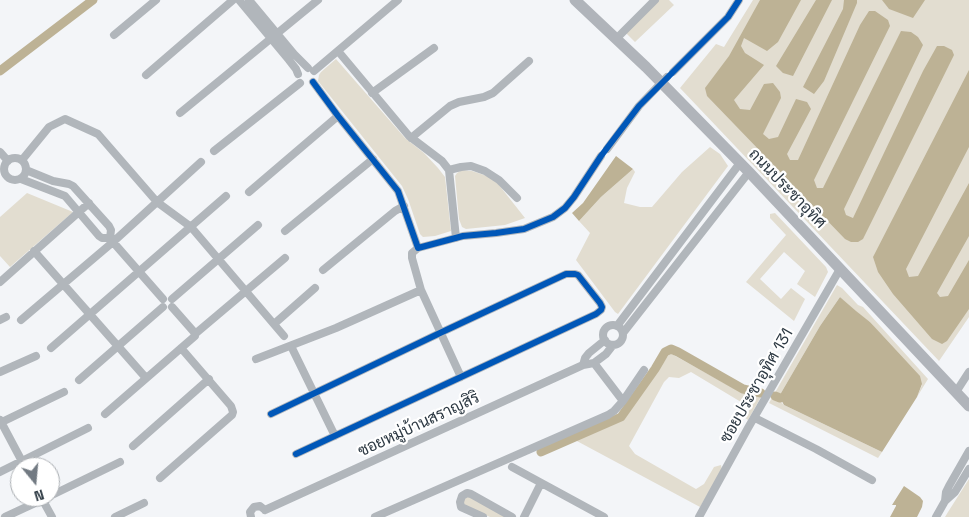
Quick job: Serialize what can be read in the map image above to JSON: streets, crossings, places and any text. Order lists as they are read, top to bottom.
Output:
{
  "streets": {
    "main road": ["ถนนประชาอุทิศ"],
    "street": ["ซอยประชาอุทิศ 131", "ซอยหมู่บ้านสราญสิริ"]
  },
  "crossings": [
    ["ถนนประชาอุทิศ", "ซอยประชาอุทิศ 131"],
    ["ถนนประชาอุทิศ", "ซอยหมู่บ้านสราญสิริ"]
  ],
  "north": "bottom"
}
